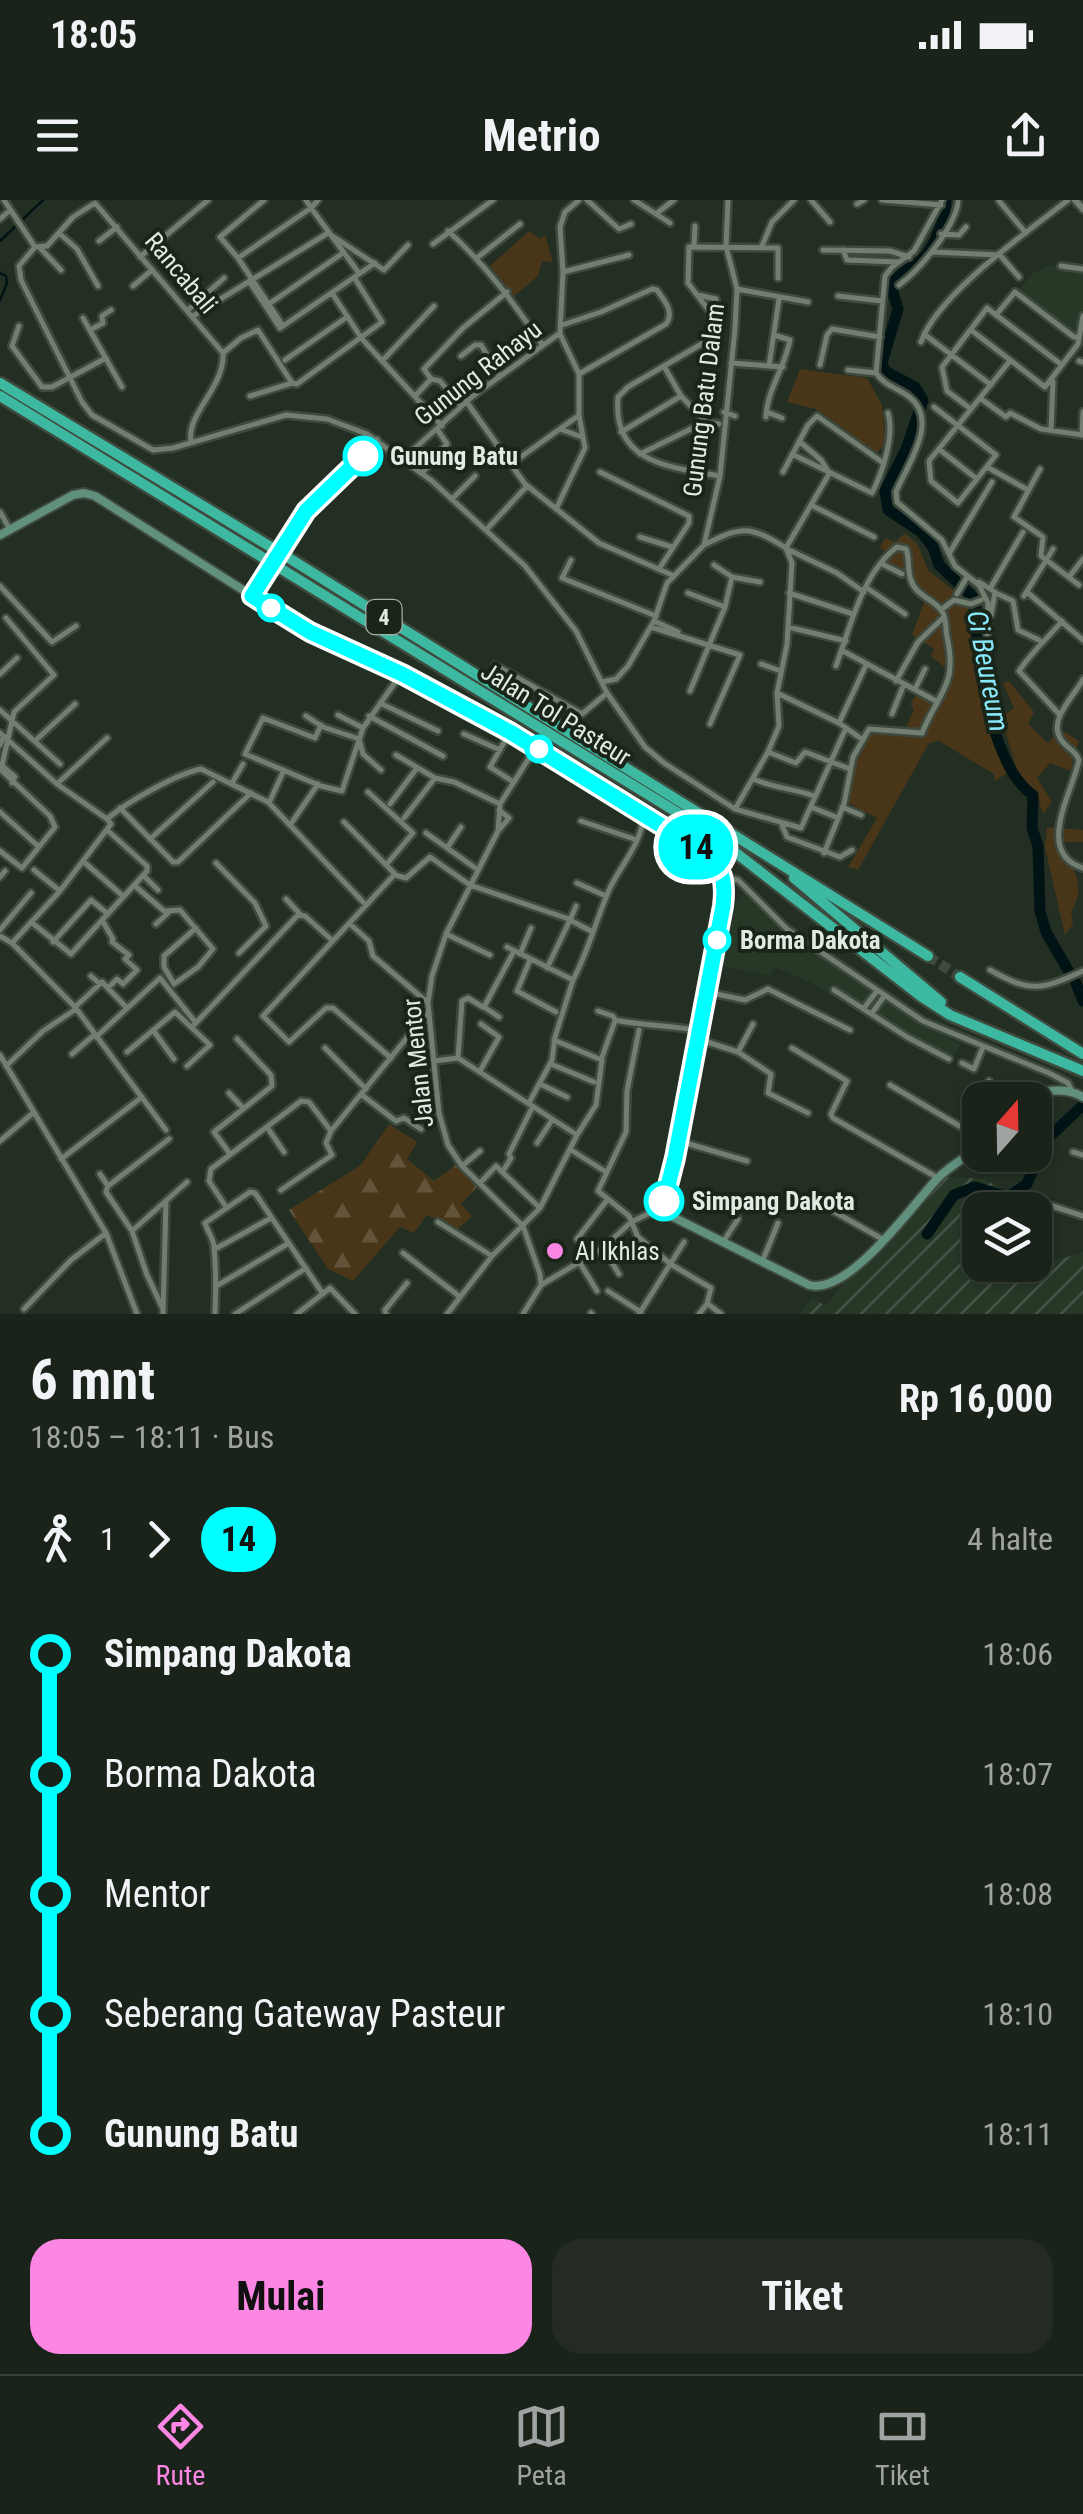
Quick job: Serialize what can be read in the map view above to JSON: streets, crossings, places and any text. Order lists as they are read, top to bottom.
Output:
{
  "streets": {
    "highway": ["4", "Jalan Tol Pasteur"],
    "street": [
      "Rancabali",
      "Gunung Rahayu",
      "Gunung Batu Dalam",
      "Jalan Mentor"
    ]
  },
  "water": ["Ci Beureum"],
  "places": [
    "Gunung Batu",
    "Borma Dakota",
    "Simpang Dakota",
    "Al Ikhlas"
  ],
  "lines": ["bus line 14"],
  "north": "top",
  "page": {
    "status": "18:05",
    "header": "Metrio",
    "on_map": "14",
    "heading": ["6 mnt", "18:05 – 18:11 · Bus", "Rp 16,000"],
    "legs": ["1", "14", "4 halte"],
    "list": [
      {
        "name": "Simpang Dakota",
        "value": "18:06"
      },
      {
        "name": "Borma Dakota",
        "value": "18:07"
      },
      {
        "name": "Mentor",
        "value": "18:08"
      },
      {
        "name": "Seberang Gateway Pasteur",
        "value": "18:10"
      },
      {
        "name": "Gunung Batu",
        "value": "18:11"
      }
    ],
    "buttons": ["Mulai", "Tiket"],
    "tabs": ["Rute", "Peta", "Tiket"]
  }
}
